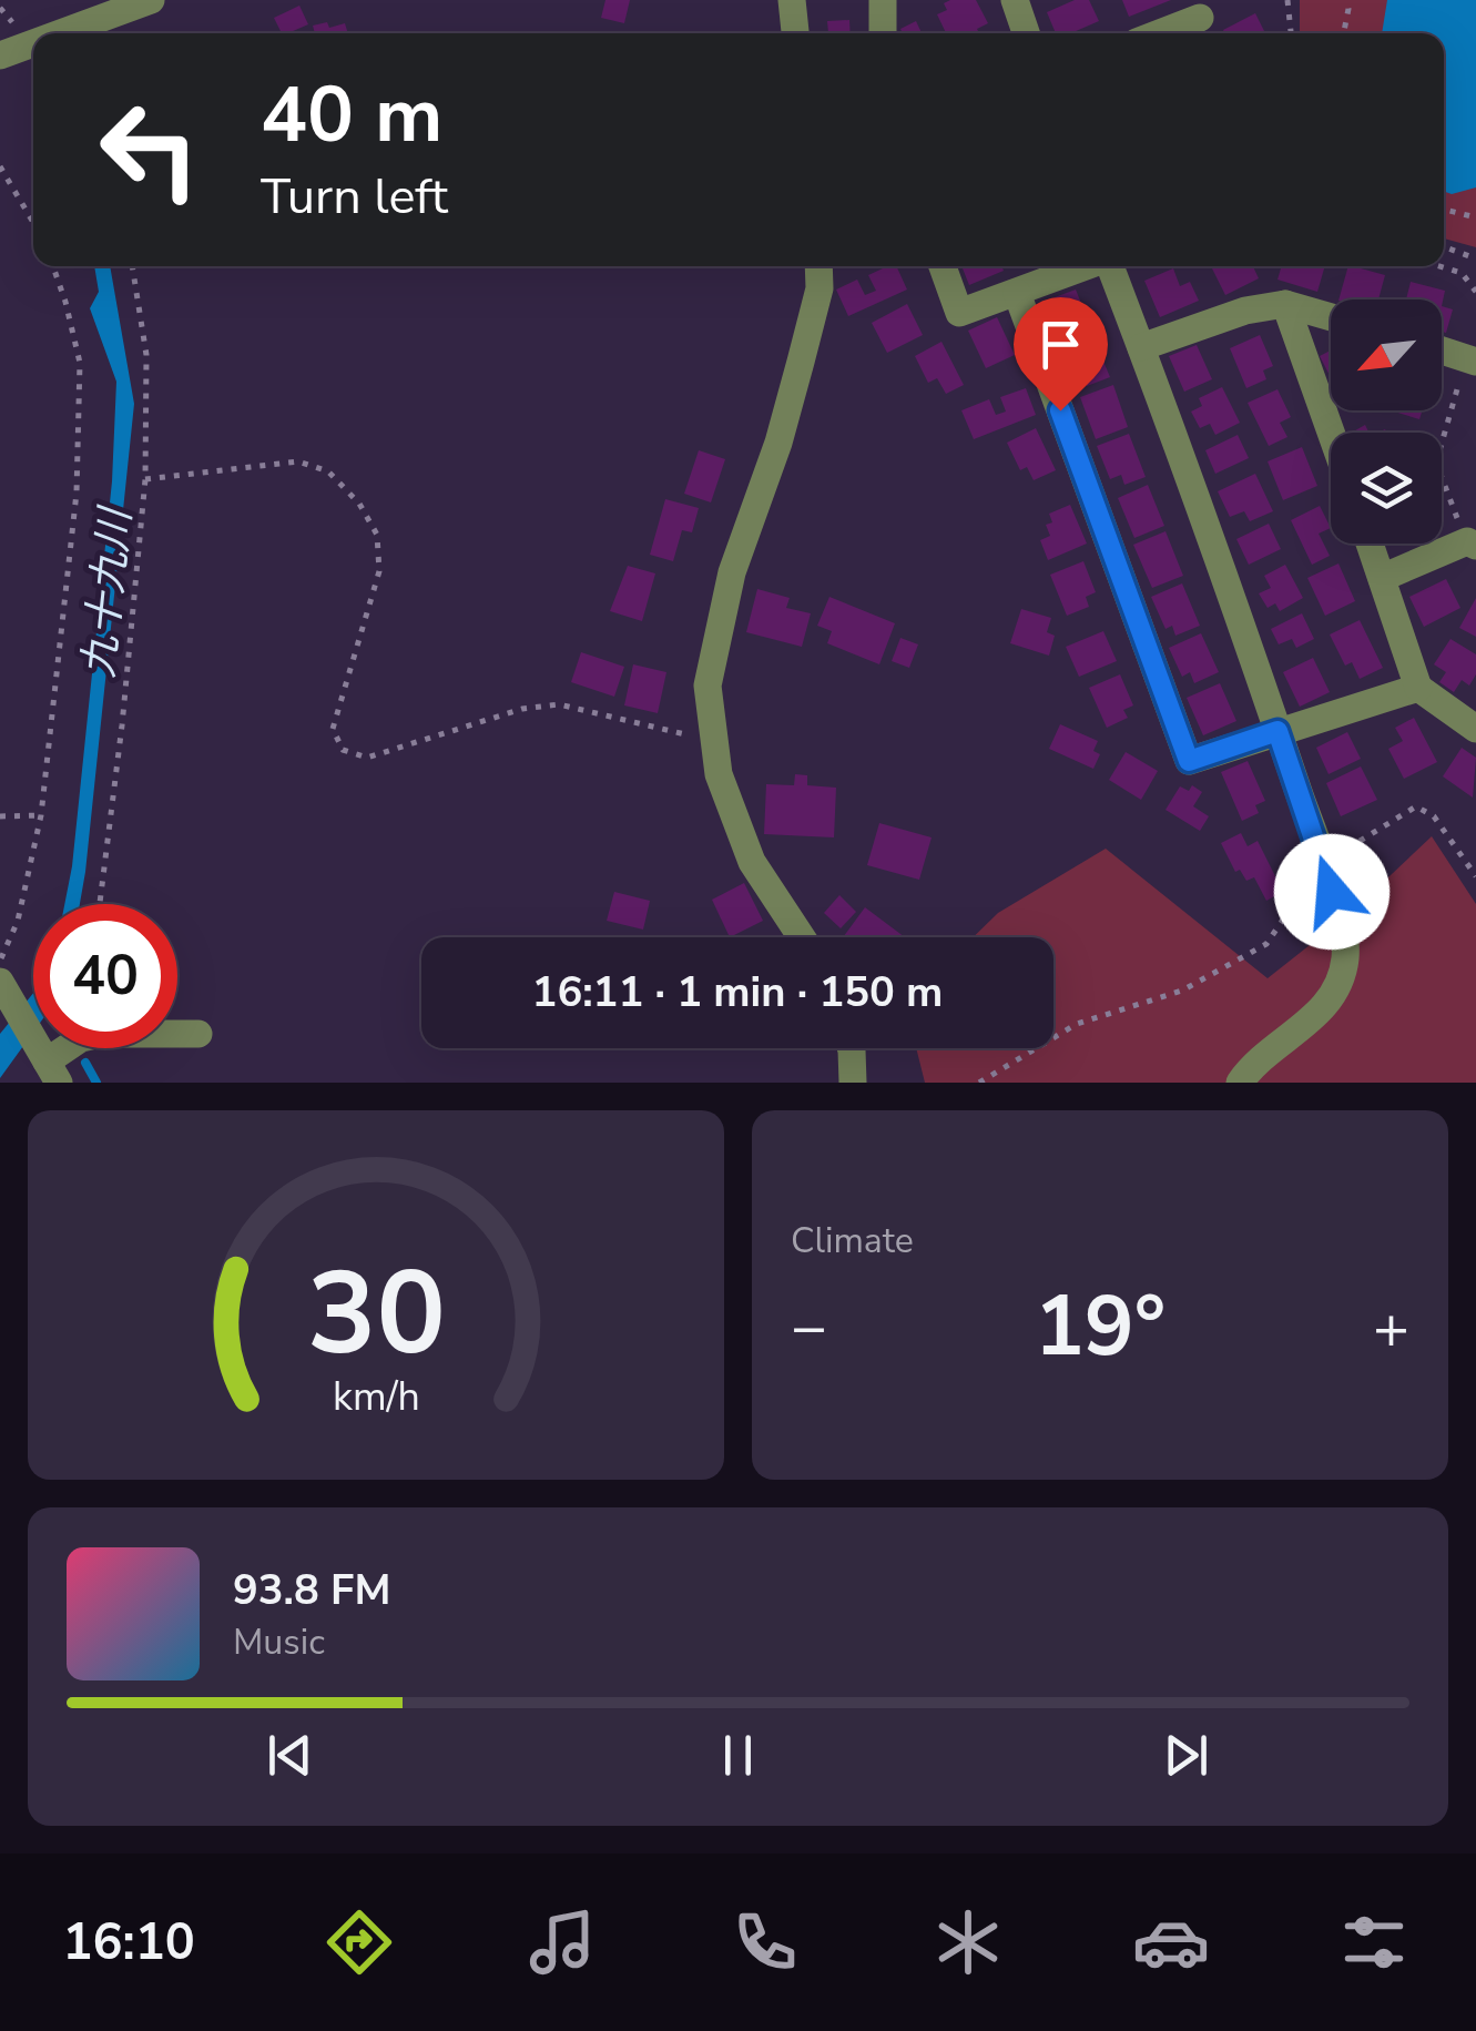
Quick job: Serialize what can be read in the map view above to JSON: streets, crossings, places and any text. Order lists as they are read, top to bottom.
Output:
{
  "water": ["九十九川"],
  "north": "bottom left",
  "page": {
    "turn": ["40 m", "Turn left"],
    "limit": "40",
    "trip": "16:11 · 1 min · 150 m",
    "tile": "Climate",
    "heat": ["−", "19°", "+"],
    "song": ["93.8 FM", "Music"],
    "tabs": "16:10",
    "gauge": ["30", "km/h"]
  }
}
